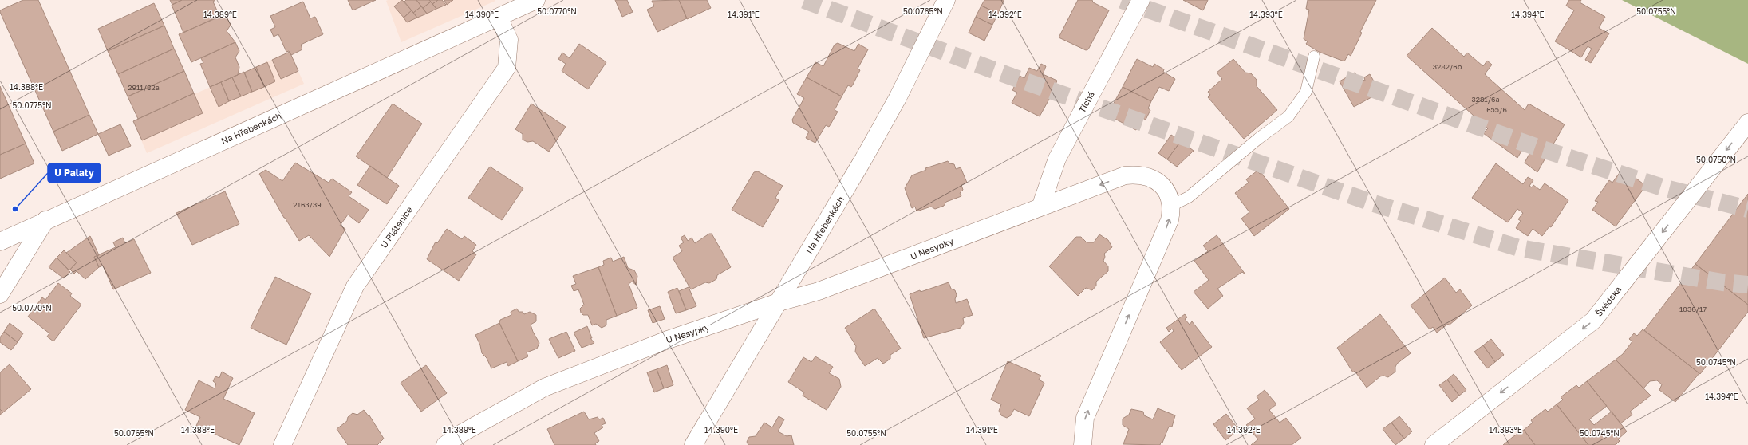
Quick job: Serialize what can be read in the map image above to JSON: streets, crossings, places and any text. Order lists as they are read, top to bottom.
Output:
{
  "streets": {
    "street": [
      "Tichá",
      "Na Hřebenkách",
      "U Plátenice",
      "U Nesypky",
      "Švédská"
    ]
  },
  "crossings": [
    ["Tichá", "U Nesypky"],
    ["Na Hřebenkách", "U Plátenice"],
    ["Na Hřebenkách", "U Nesypky"]
  ],
  "one_way": ["Švédská"],
  "places": ["U Palaty"],
  "house_numbers": [
    "3282/6b",
    "2911/82a",
    "3281/6a",
    "655/6",
    "2163/39",
    "1036/17"
  ],
  "coordinates": [
    "50.0770°N",
    "50.0765°N",
    "50.0755°N",
    "14.389°E",
    "14.390°E",
    "14.391°E",
    "14.392°E",
    "14.393°E",
    "14.394°E",
    "14.388°E",
    "50.0775°N",
    "50.0750°N",
    "50.0745°N"
  ]
}
